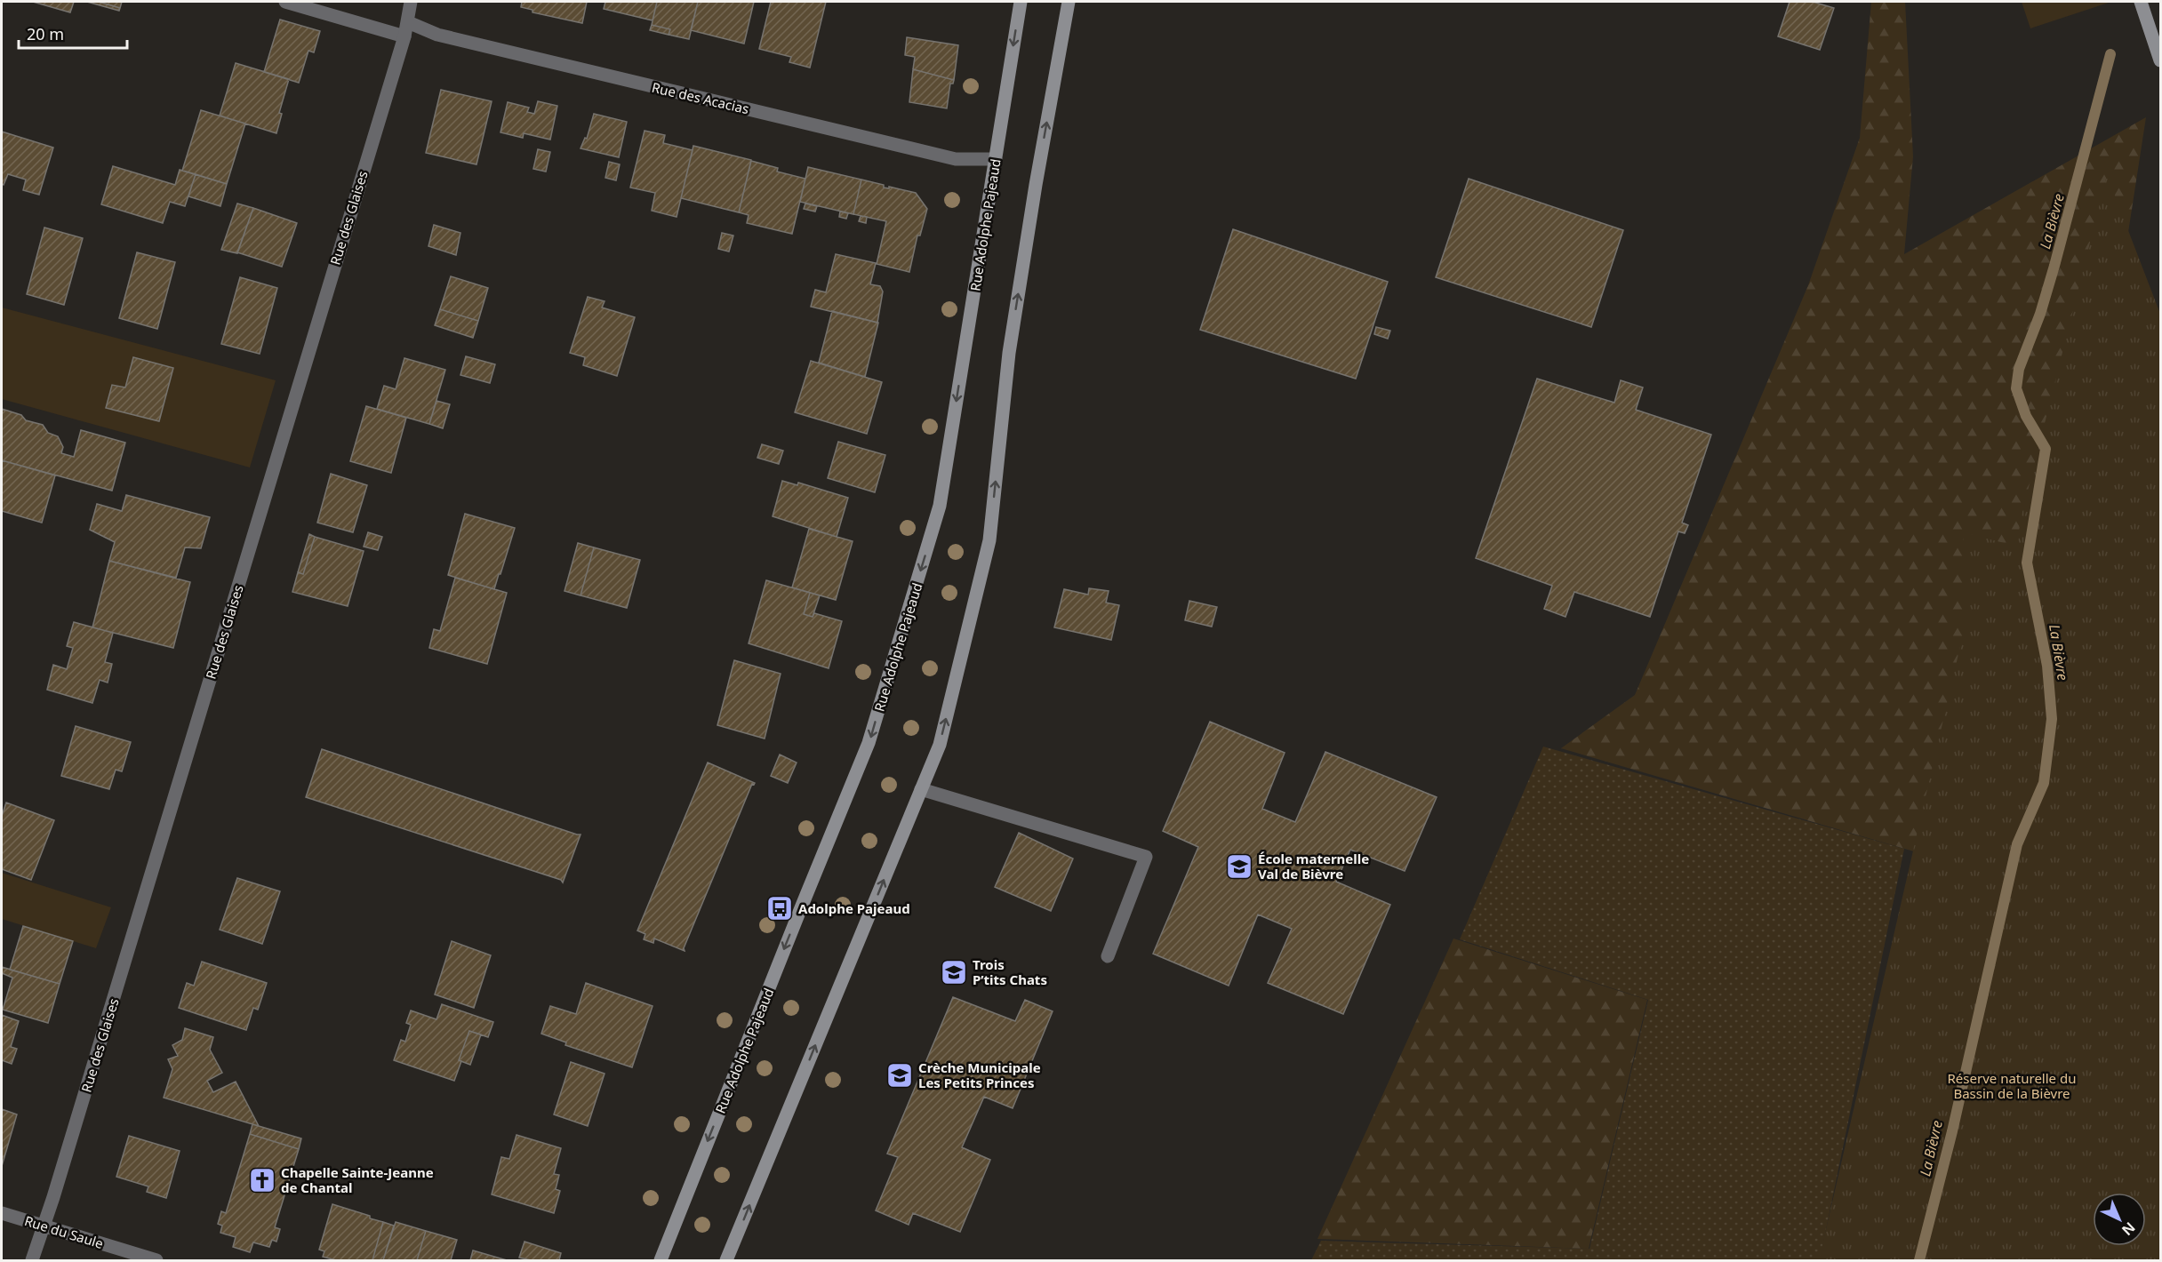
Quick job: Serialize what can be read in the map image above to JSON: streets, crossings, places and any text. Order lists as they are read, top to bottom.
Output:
{
  "streets": {
    "main road": ["Rue Adolphe Pajeaud"],
    "street": ["Rue des Acacias", "Rue des Glaises", "Rue du Saule"]
  },
  "crossings": [
    ["Rue des Acacias", "Rue des Glaises"],
    ["Rue des Acacias", "Rue Adolphe Pajeaud"],
    ["Rue des Glaises", "Rue du Saule"]
  ],
  "water": ["La Bièvre"],
  "parks": ["Réserve naturelle du Bassin de la Bièvre"],
  "places": {
    "school or university": ["École maternelle Val de Bièvre", "Trois P’tits Chats", "Crèche Municipale Les Petits Princes"],
    "bus stop": ["Adolphe Pajeaud"],
    "church": ["Chapelle Sainte-Jeanne de Chantal"]
  },
  "scale_bar": "20 m",
  "north": "bottom right"
}
